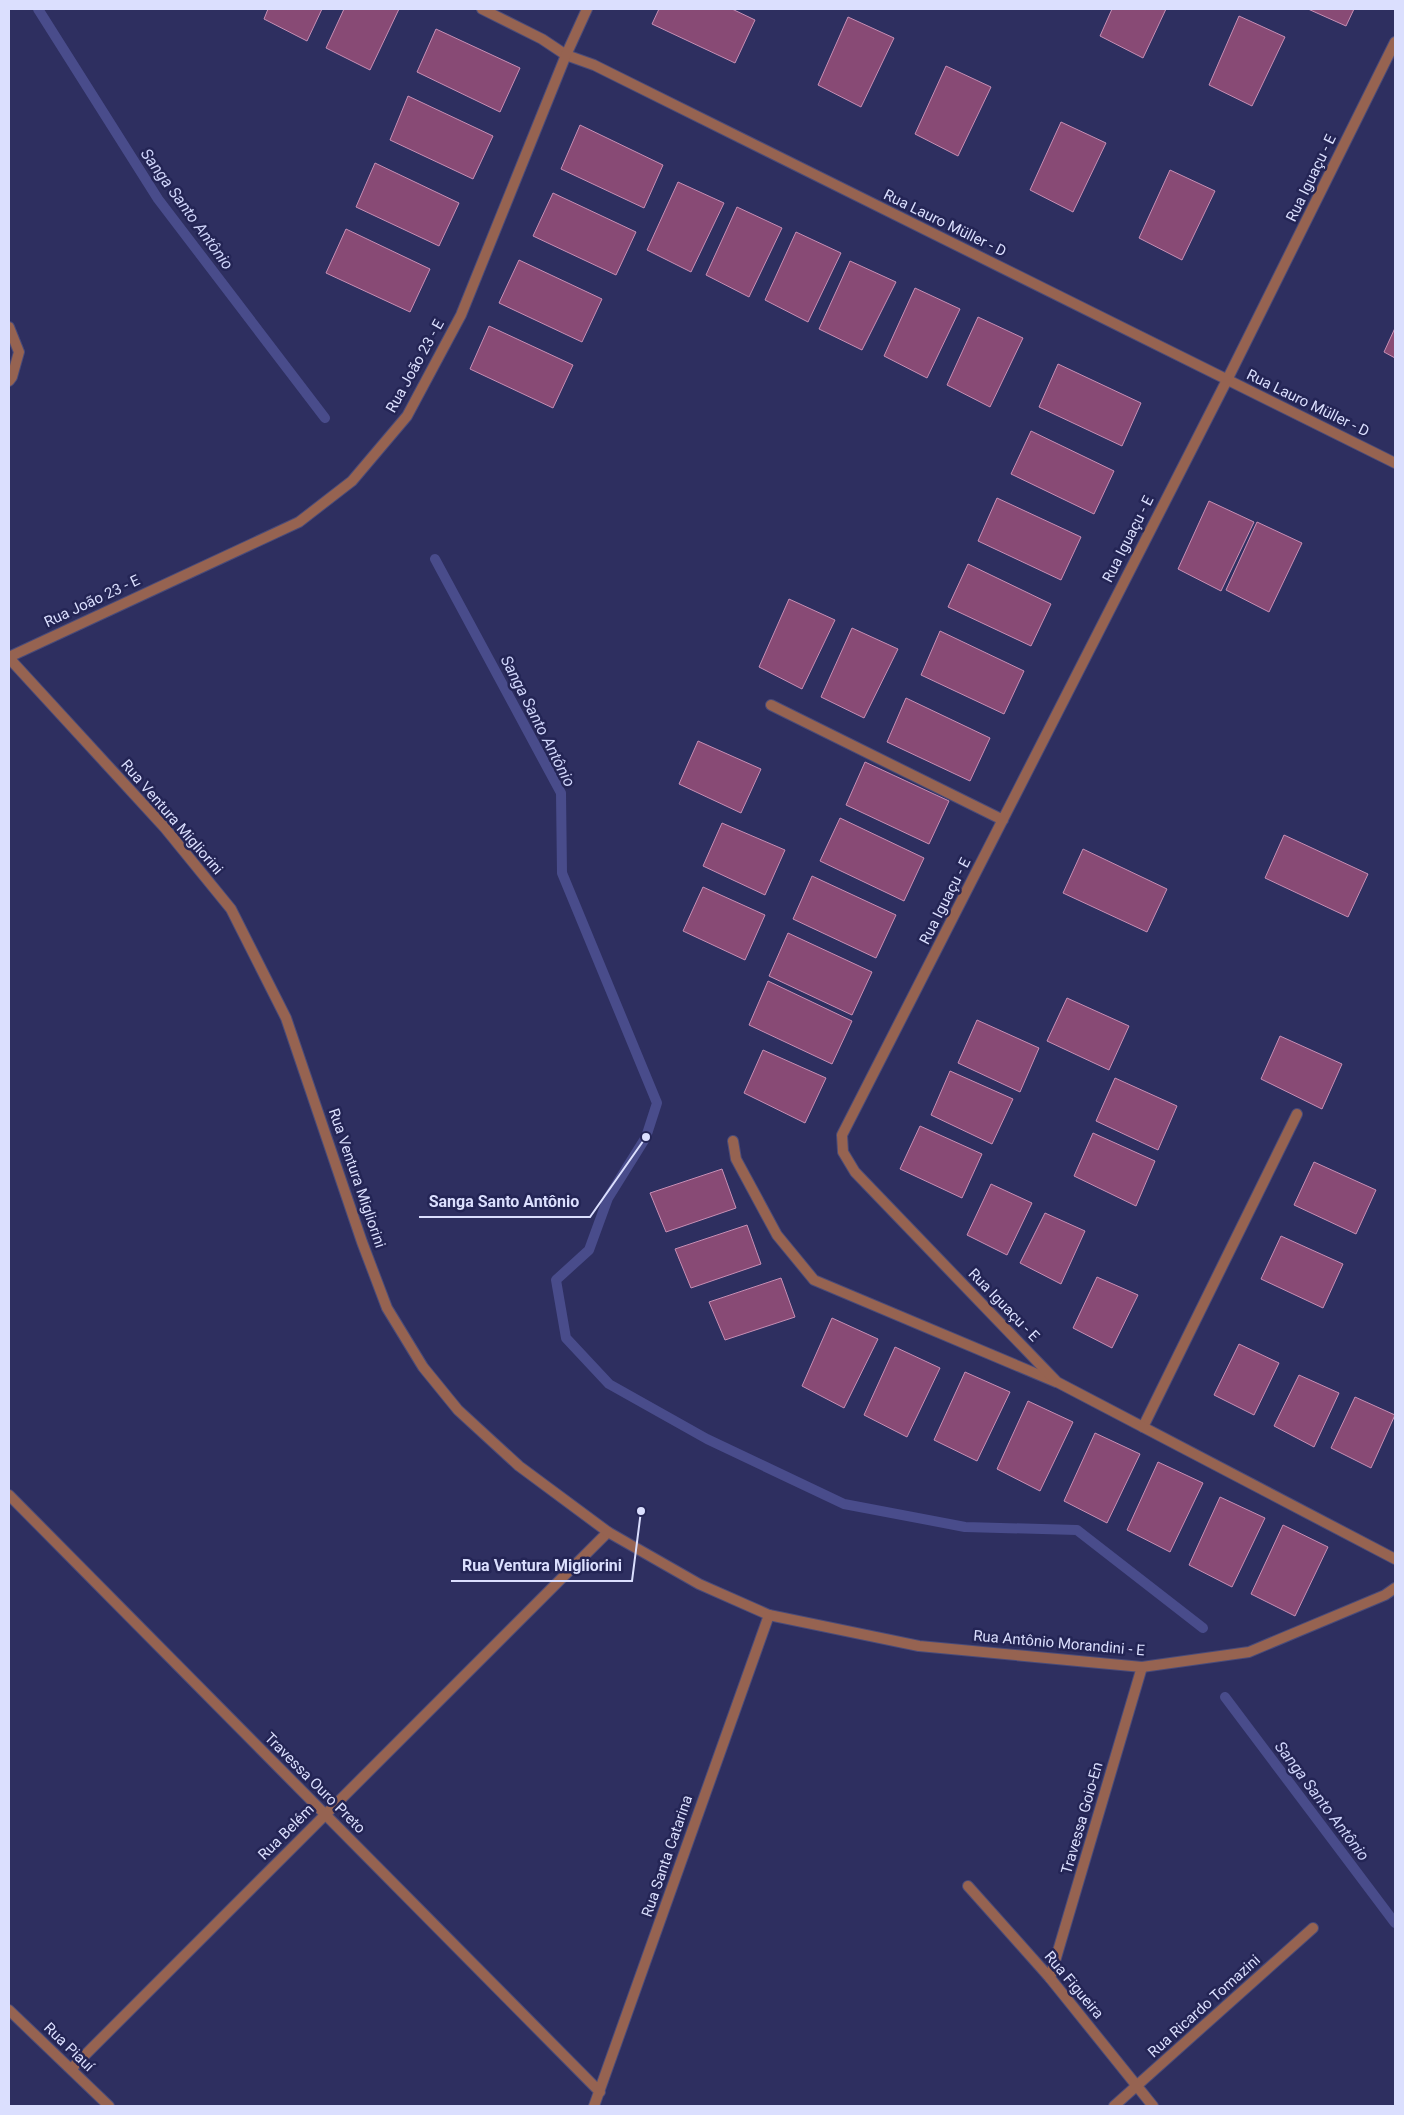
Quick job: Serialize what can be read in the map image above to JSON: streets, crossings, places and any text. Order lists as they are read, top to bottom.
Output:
{
  "streets": {
    "street": [
      "Rua Iguaçu - E",
      "Rua Lauro Müller - D",
      "Rua João 23 - E",
      "Rua Ventura Migliorini",
      "Rua Antônio Morandini - E",
      "Travessa Ouro Preto",
      "Travessa Goio-En",
      "Rua Belém",
      "Rua Santa Catarina",
      "Rua Figueira",
      "Rua Ricardo Tomazini",
      "Rua Piauí"
    ]
  },
  "crossings": [
    ["Rua Iguaçu - E", "Rua Lauro Müller - D"],
    ["Rua Lauro Müller - D", "Rua João 23 - E"],
    ["Rua João 23 - E", "Rua Ventura Migliorini"],
    ["Rua Ventura Migliorini", "Rua Antônio Morandini - E"],
    ["Rua Ventura Migliorini", "Rua Belém"],
    ["Rua Ventura Migliorini", "Rua Santa Catarina"],
    ["Rua Antônio Morandini - E", "Travessa Goio-En"],
    ["Rua Antônio Morandini - E", "Rua Santa Catarina"],
    ["Travessa Ouro Preto", "Rua Belém"],
    ["Travessa Ouro Preto", "Rua Santa Catarina"],
    ["Travessa Goio-En", "Rua Figueira"],
    ["Rua Belém", "Rua Piauí"],
    ["Rua Figueira", "Rua Ricardo Tomazini"]
  ],
  "water": ["Sanga Santo Antônio"],
  "places": ["Sanga Santo Antônio", "Rua Ventura Migliorini"]
}
